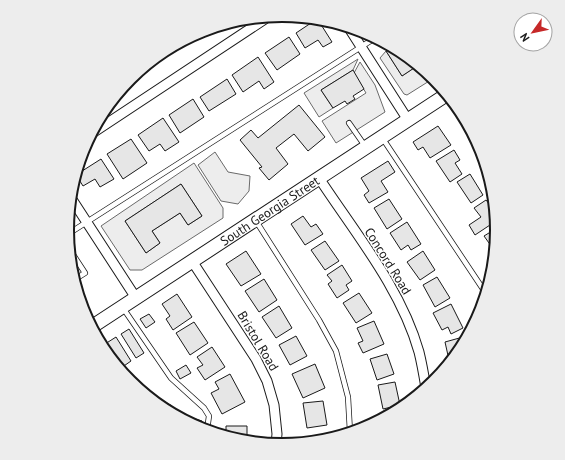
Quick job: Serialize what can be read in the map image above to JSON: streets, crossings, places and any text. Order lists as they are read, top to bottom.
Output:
{
  "streets": {
    "main road": ["South Georgia Street"],
    "street": ["Concord Road", "Bristol Road"]
  },
  "crossings": [
    ["South Georgia Street", "Concord Road"],
    ["South Georgia Street", "Bristol Road"]
  ],
  "north": "bottom left"
}
